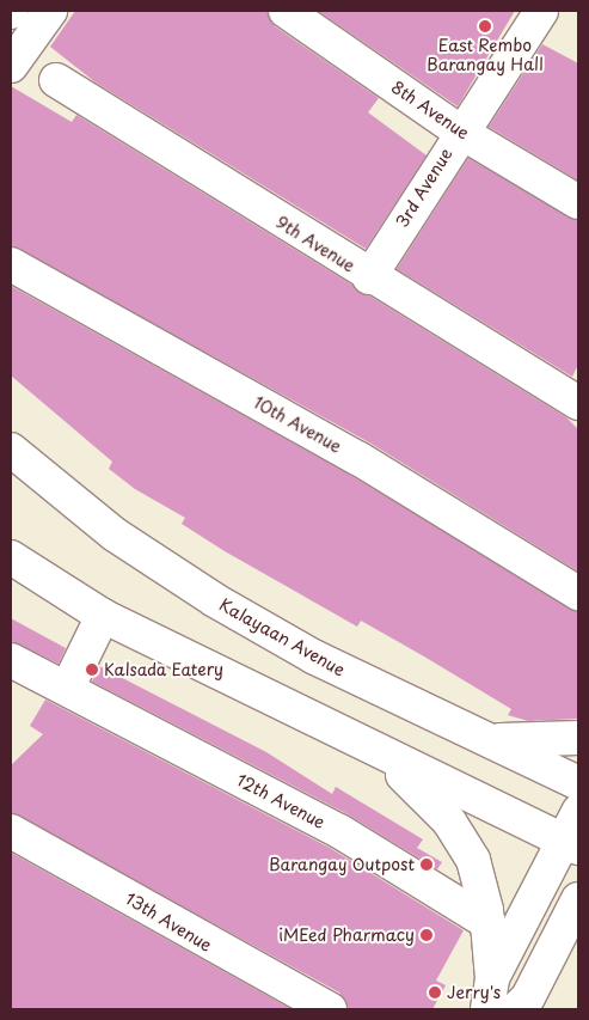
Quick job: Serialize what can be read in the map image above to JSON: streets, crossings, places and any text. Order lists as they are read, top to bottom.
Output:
{
  "streets": {
    "street": [
      "8th Avenue",
      "3rd Avenue",
      "9th Avenue",
      "10th Avenue",
      "Kalayaan Avenue",
      "12th Avenue",
      "13th Avenue"
    ]
  },
  "crossings": [
    ["8th Avenue", "3rd Avenue"],
    ["3rd Avenue", "9th Avenue"]
  ],
  "places": [
    "East Rembo Barangay Hall",
    "Kalsada Eatery",
    "Barangay Outpost",
    "iMEed Pharmacy",
    "Jerry's"
  ]
}
